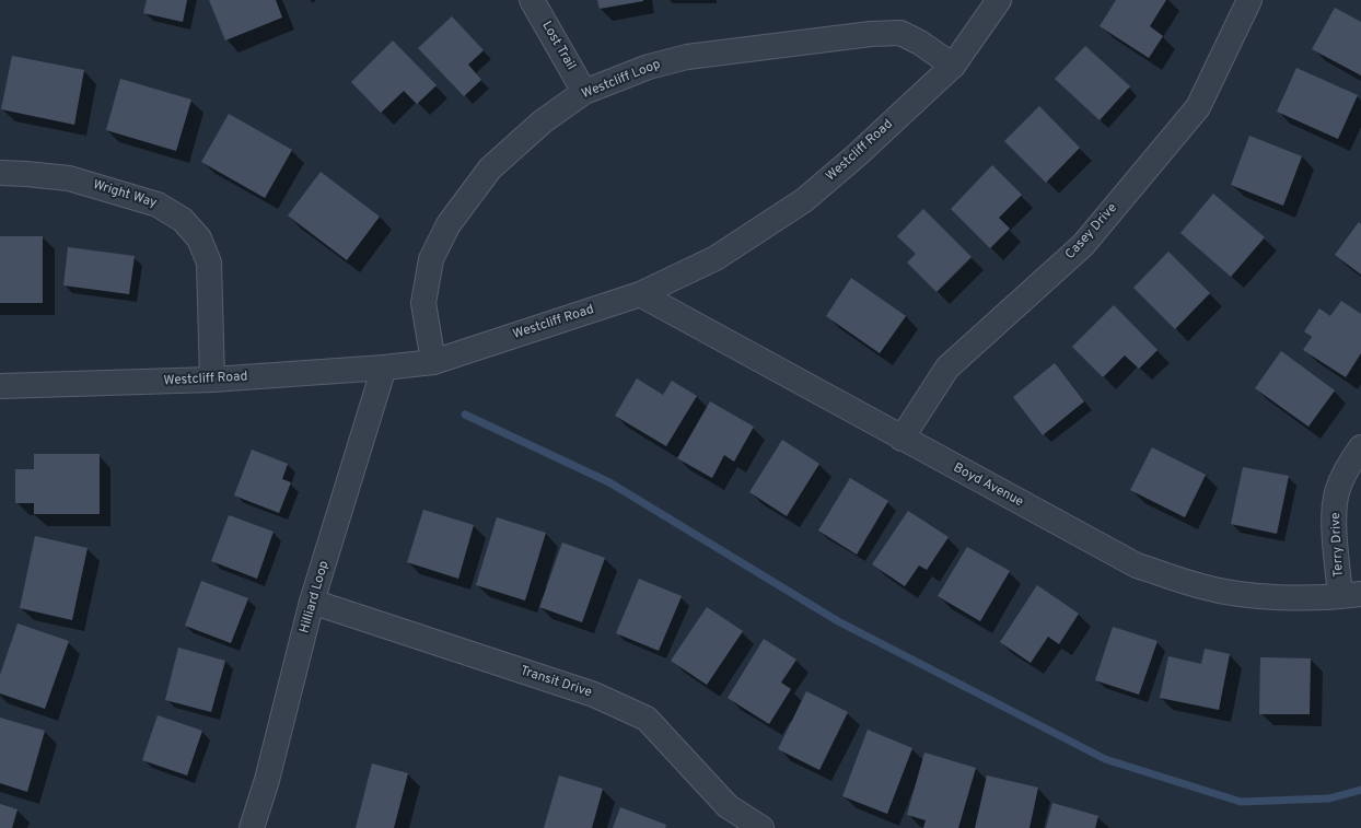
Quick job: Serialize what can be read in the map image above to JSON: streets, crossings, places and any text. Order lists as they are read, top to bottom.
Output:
{
  "streets": {
    "street": [
      "Lost Trail",
      "Westcliff Loop",
      "Westcliff Road",
      "Wright Way",
      "Casey Drive",
      "Boyd Avenue",
      "Terry Drive",
      "Hilliard Loop",
      "Transit Drive"
    ]
  },
  "crossings": [
    ["Lost Trail", "Westcliff Loop"],
    ["Westcliff Loop", "Westcliff Road"],
    ["Westcliff Road", "Wright Way"],
    ["Westcliff Road", "Boyd Avenue"],
    ["Westcliff Road", "Hilliard Loop"],
    ["Casey Drive", "Boyd Avenue"],
    ["Boyd Avenue", "Terry Drive"],
    ["Hilliard Loop", "Transit Drive"]
  ]
}
